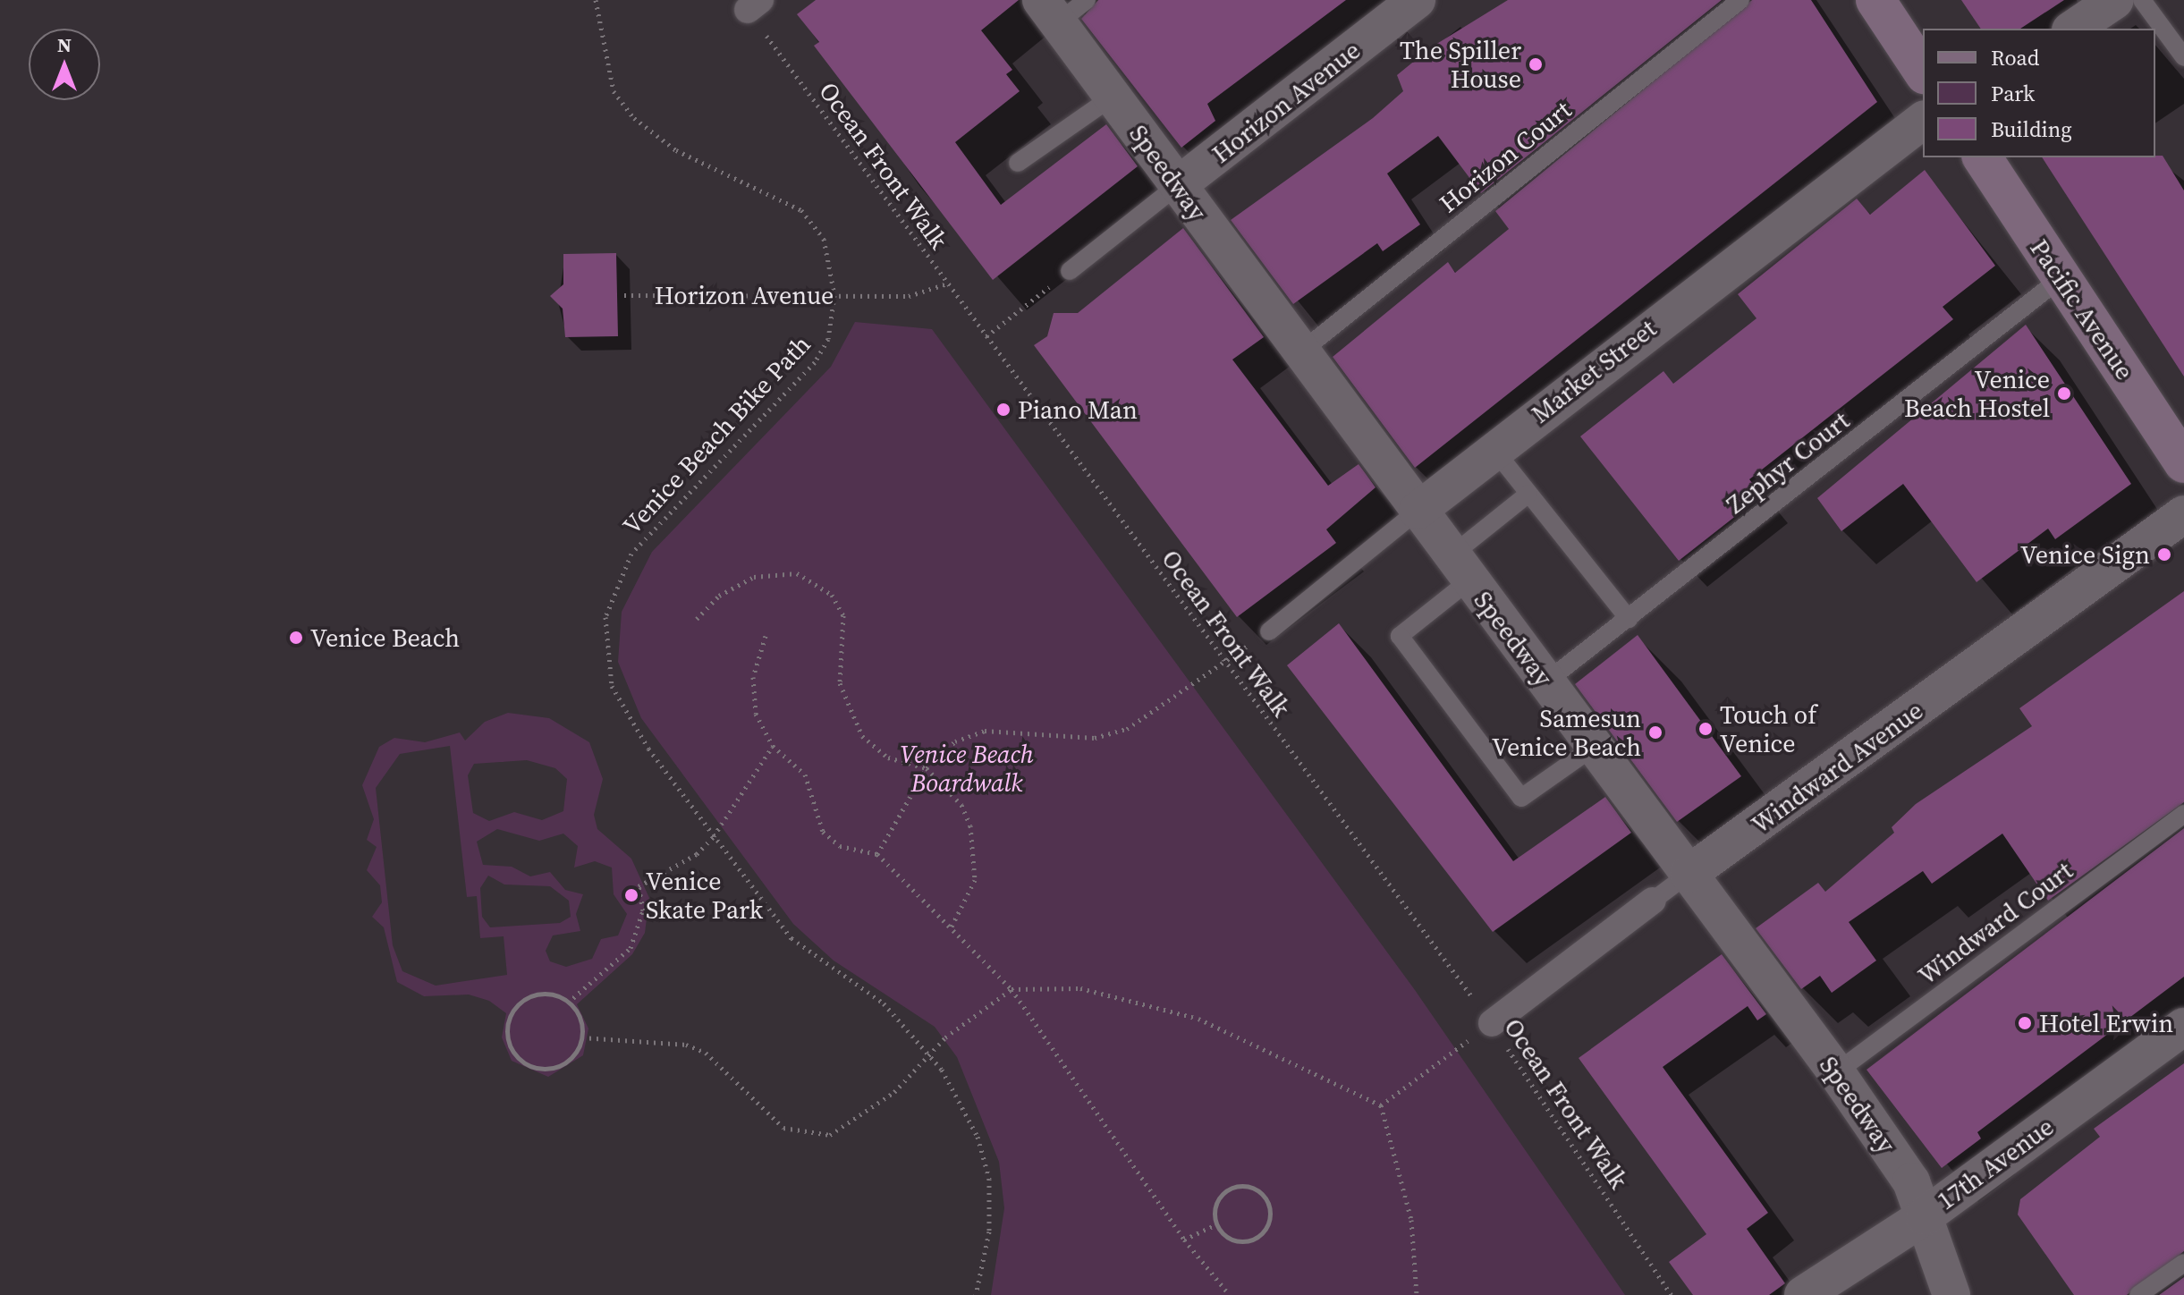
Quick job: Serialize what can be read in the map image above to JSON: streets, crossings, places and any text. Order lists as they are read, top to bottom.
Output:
{
  "streets": {
    "main road": ["Pacific Avenue"],
    "street": [
      "Horizon Avenue",
      "Speedway",
      "Market Street",
      "Windward Avenue",
      "17th Avenue"
    ],
    "lane": ["Horizon Court", "Zephyr Court", "Windward Court"],
    "path": ["Ocean Front Walk", "Venice Beach Bike Path"]
  },
  "crossings": [
    ["Horizon Avenue", "Ocean Front Walk"],
    ["Horizon Avenue", "Speedway"],
    ["Horizon Avenue", "Venice Beach Bike Path"],
    ["Horizon Court", "Speedway"],
    ["Ocean Front Walk", "Windward Avenue"],
    ["Speedway", "Market Street"],
    ["Speedway", "Zephyr Court"],
    ["Speedway", "Windward Avenue"],
    ["Speedway", "Windward Court"],
    ["Speedway", "17th Avenue"],
    ["Pacific Avenue", "Zephyr Court"]
  ],
  "parks": ["Venice Beach Boardwalk"],
  "places": [
    "The Spiller House",
    "Venice Beach Hostel",
    "Piano Man",
    "Venice Sign",
    "Venice Beach",
    "Touch of Venice",
    "Samesun Venice Beach",
    "Venice Skate Park",
    "Hotel Erwin"
  ],
  "legend": ["Road", "Park", "Building"],
  "north": "top"
}
